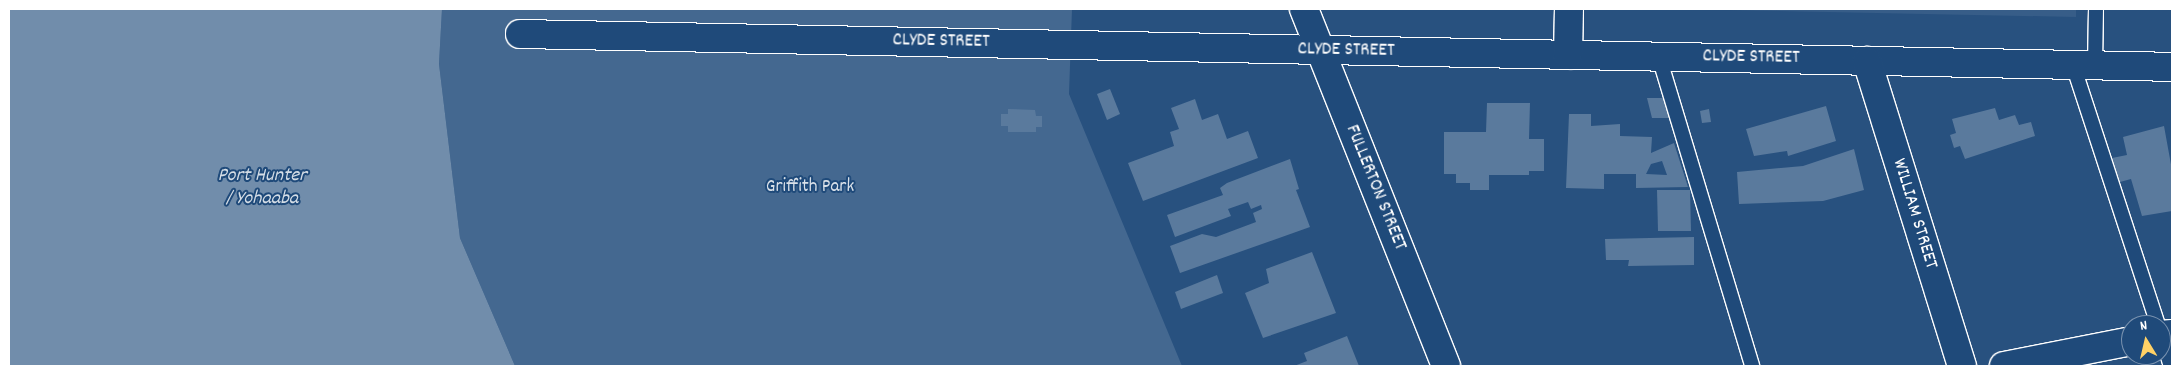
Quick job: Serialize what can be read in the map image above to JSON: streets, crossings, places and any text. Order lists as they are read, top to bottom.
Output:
{
  "streets": {
    "street": ["CLYDE STREET", "FULLERTON STREET", "WILLIAM STREET"]
  },
  "crossings": [
    ["CLYDE STREET", "FULLERTON STREET"],
    ["CLYDE STREET", "WILLIAM STREET"]
  ],
  "water": ["Port Hunter / Yohaaba"],
  "parks": ["Griffith Park"],
  "north": "top"
}
